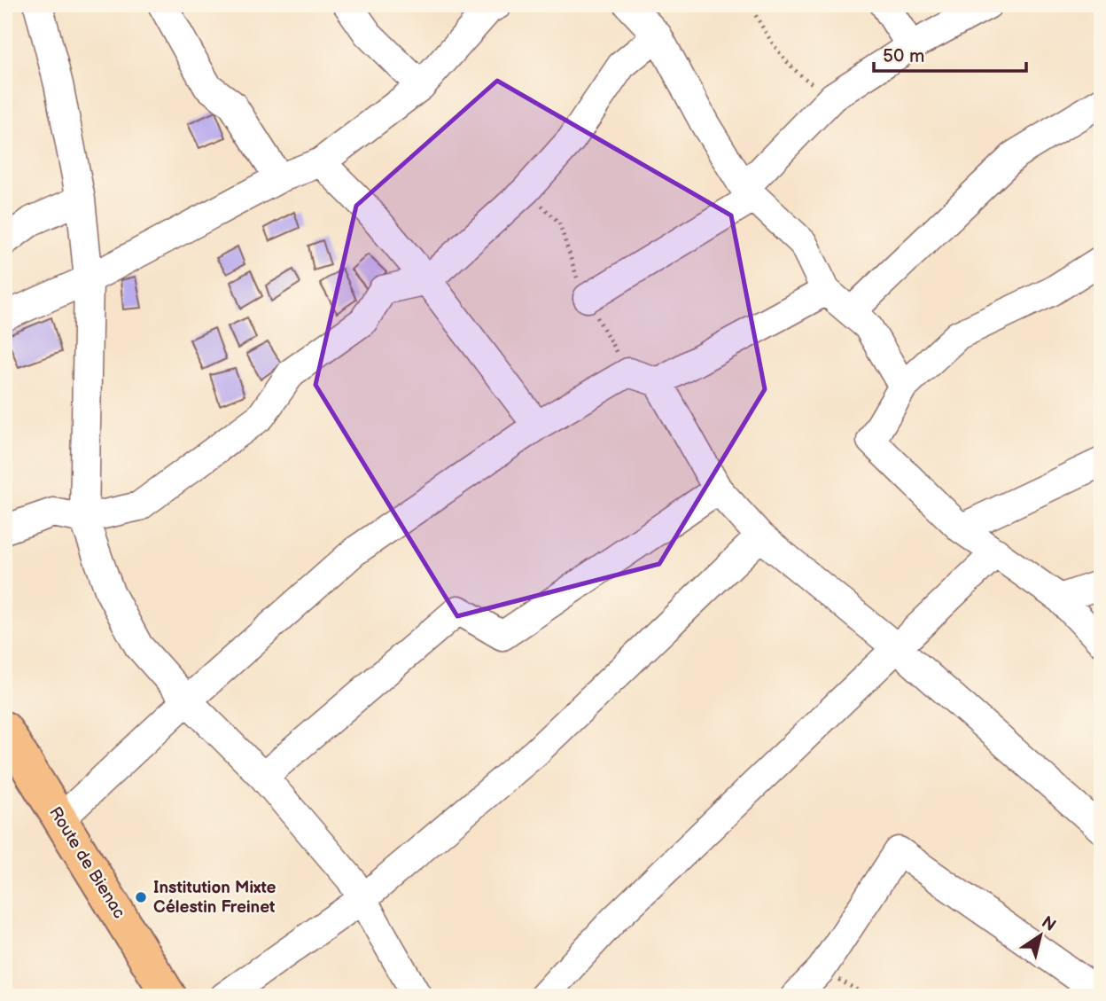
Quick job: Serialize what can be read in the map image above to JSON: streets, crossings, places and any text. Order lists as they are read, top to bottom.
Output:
{
  "streets": {
    "main road": ["Route de Bienac"]
  },
  "places": ["Institution Mixte Célestin Freinet"],
  "scale_bar": "50 m",
  "north": "top right"
}
